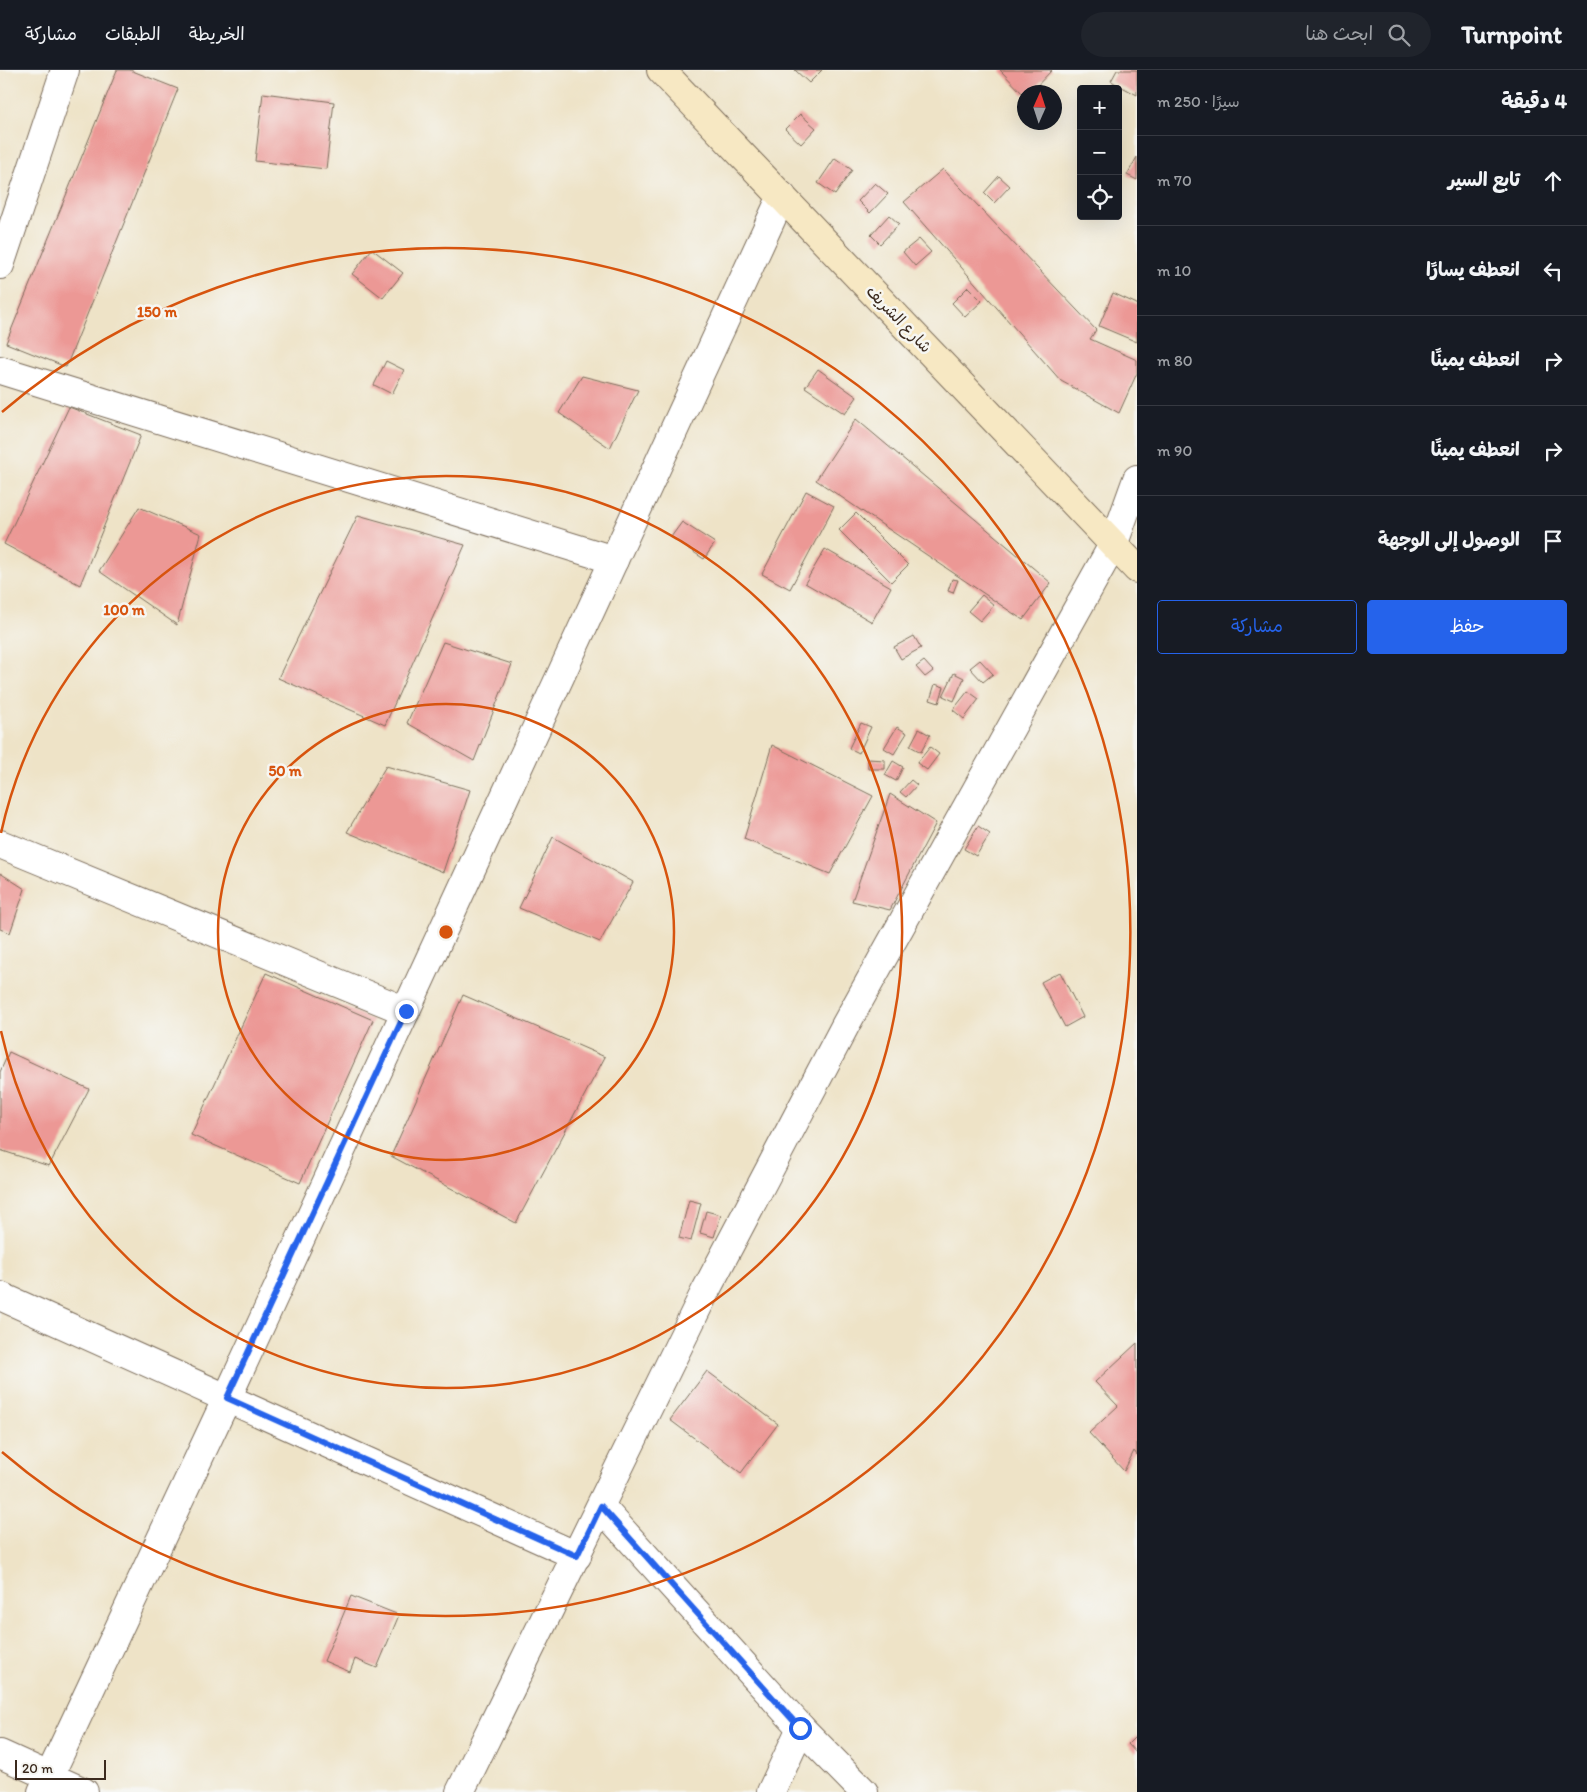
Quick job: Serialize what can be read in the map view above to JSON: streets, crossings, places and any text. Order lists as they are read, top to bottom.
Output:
{
  "streets": {
    "main road": ["شارع الشريف"]
  },
  "scale_bar": "20 m",
  "north": "top",
  "page": {
    "header": "Turnpoint",
    "search": "ابحث هنا",
    "nav": ["الخريطة", "الطبقات", "مشاركة"],
    "heading": ["4 دقيقة", "سيرًا · 250 m"],
    "map_buttons": ["+", "−"],
    "list": [
      ["تابع السير", "70 m"],
      ["انعطف يسارًا", "10 m"],
      ["انعطف يمينًا", "80 m"],
      ["انعطف يمينًا", "90 m"],
      "الوصول إلى الوجهة"
    ],
    "buttons": ["حفظ", "مشاركة"],
    "scale": "20 m"
  },
  "rings": ["150 m", "100 m", "50 m"]
}
